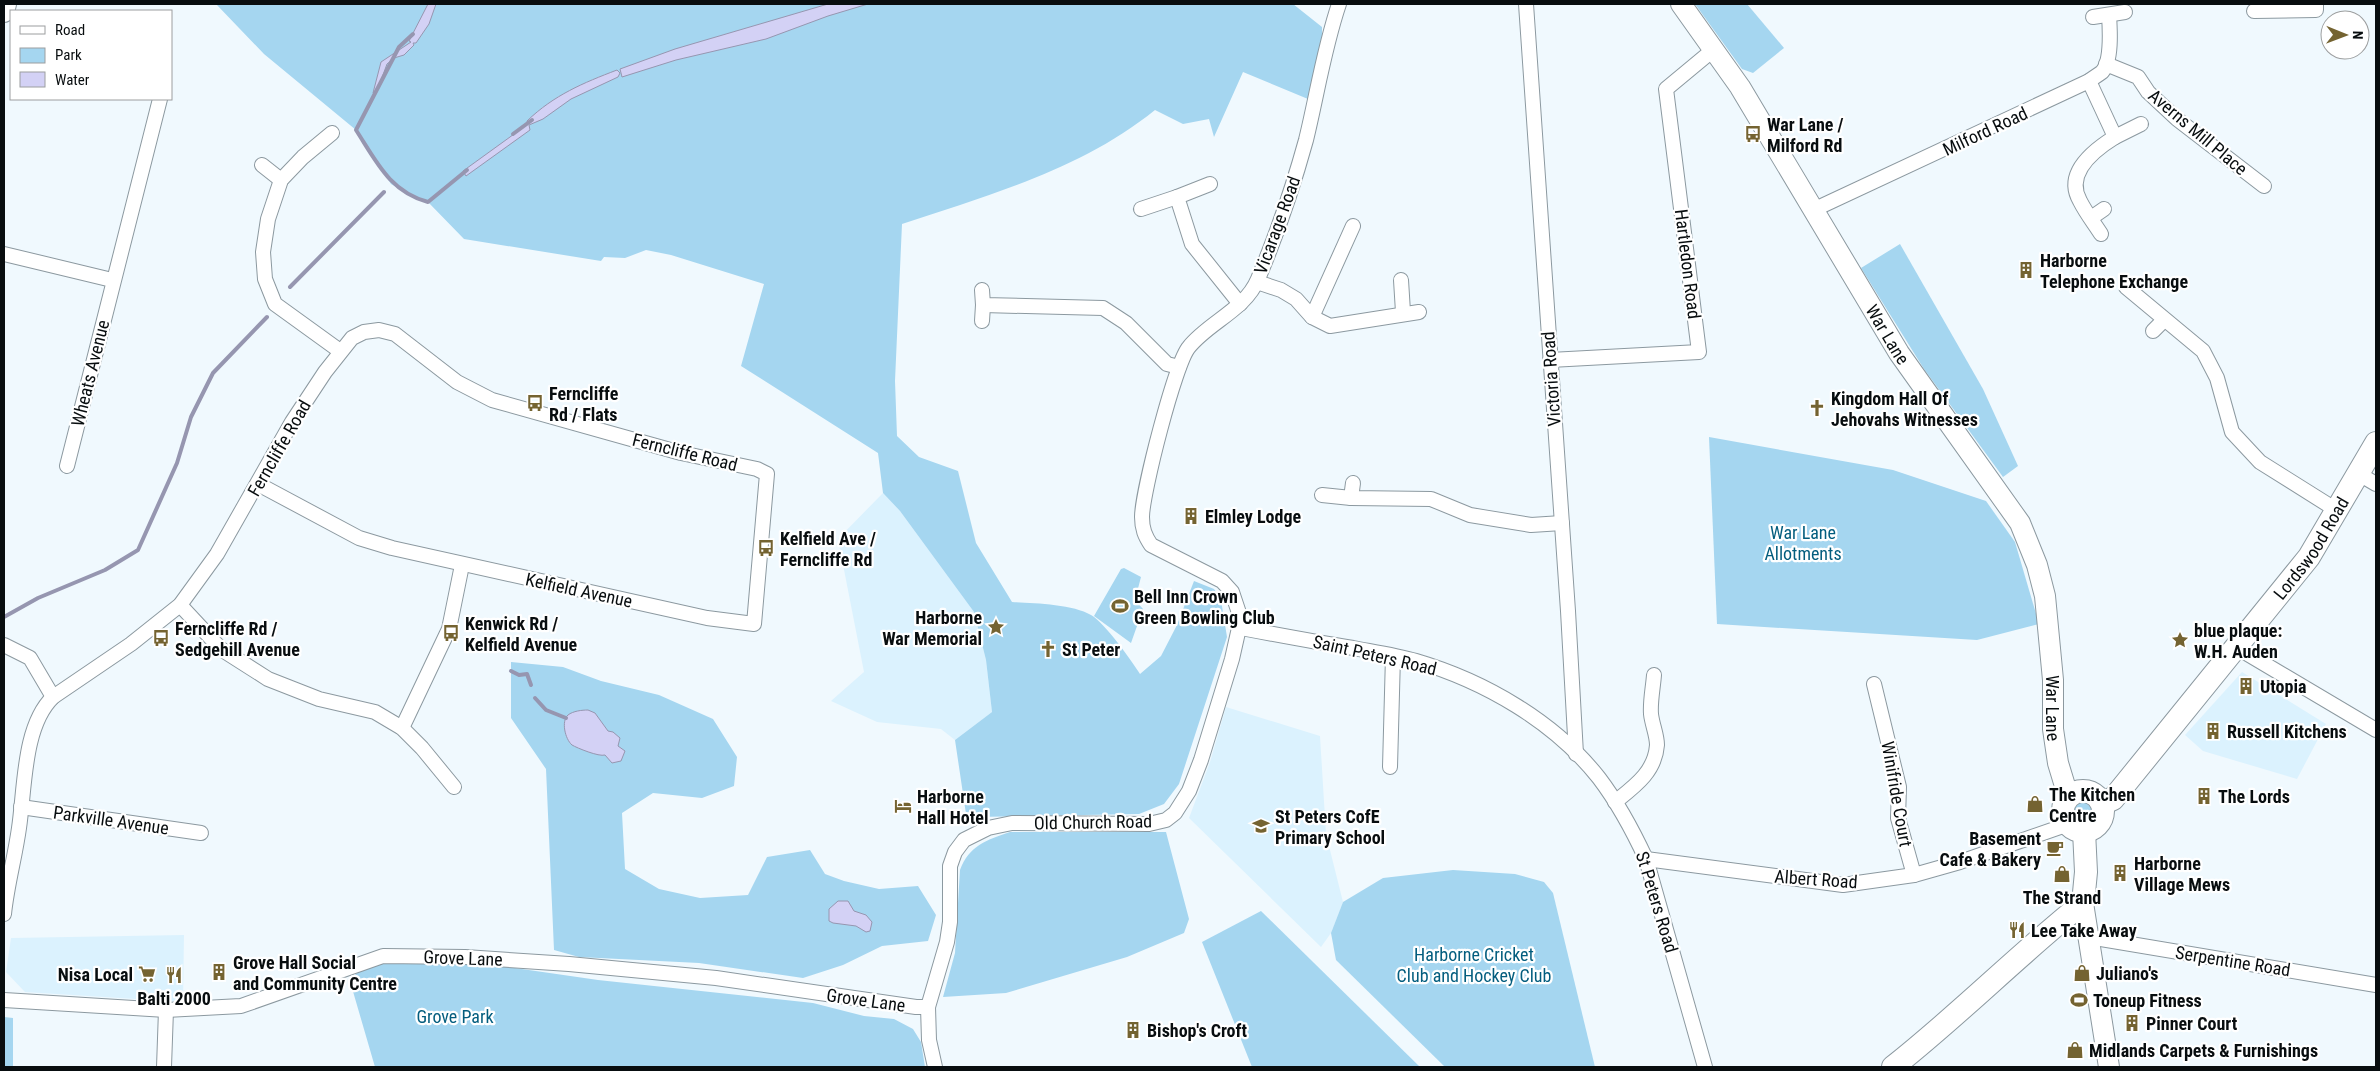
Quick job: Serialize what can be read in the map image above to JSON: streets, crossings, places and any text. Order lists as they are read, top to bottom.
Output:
{
  "streets": {
    "main road": ["Lordswood Road"],
    "street": [
      "Milford Road",
      "Averns Mill Place",
      "Vicarage Road",
      "Hartledon Road",
      "War Lane",
      "Wheats Avenue",
      "Victoria Road",
      "Ferncliffe Road",
      "Kelfield Avenue",
      "Saint Peters Road",
      "Winifride Court",
      "Parkville Avenue",
      "Old Church Road",
      "Albert Road",
      "St Peters Road",
      "Grove Lane",
      "Serpentine Road"
    ]
  },
  "crossings": [
    ["Milford Road", "Averns Mill Place"],
    ["Milford Road", "War Lane"],
    ["Vicarage Road", "Old Church Road"],
    ["Hartledon Road", "War Lane"],
    ["Hartledon Road", "Victoria Road"],
    ["War Lane", "Lordswood Road"],
    ["War Lane", "Albert Road"],
    ["Victoria Road", "Saint Peters Road"],
    ["Victoria Road", "St Peters Road"],
    ["Ferncliffe Road", "Kelfield Avenue"],
    ["Ferncliffe Road", "Parkville Avenue"],
    ["Lordswood Road", "Albert Road"],
    ["Saint Peters Road", "Old Church Road"],
    ["Saint Peters Road", "St Peters Road"],
    ["Winifride Court", "Albert Road"],
    ["Old Church Road", "Grove Lane"],
    ["Albert Road", "St Peters Road"]
  ],
  "parks": ["War Lane Allotments", "Harborne Cricket Club and Hockey Club", "Grove Park"],
  "places": {
    "bus stop": [
      "War Lane / Milford Rd",
      "Ferncliffe Rd / Flats",
      "Kelfield Ave / Ferncliffe Rd",
      "Kenwick Rd / Kelfield Avenue",
      "Ferncliffe Rd / Sedgehill Avenue"
    ],
    "building": [
      "Harborne Telephone Exchange",
      "Elmley Lodge",
      "Utopia",
      "Russell Kitchens",
      "The Lords",
      "Harborne Village Mews",
      "Grove Hall Social and Community Centre",
      "Pinner Court",
      "Bishop's Croft"
    ],
    "church": ["Kingdom Hall Of Jehovahs Witnesses", "St Peter"],
    "sports": ["Bell Inn Crown Green Bowling Club", "Toneup Fitness"],
    "place": ["Harborne War Memorial", "blue plaque: W.H. Auden"],
    "shop": [
      "The Kitchen Centre",
      "The Strand",
      "Juliano's",
      "Midlands Carpets & Furnishings"
    ],
    "hotel": ["Harborne Hall Hotel"],
    "school or university": ["St Peters CofE Primary School"],
    "cafe": ["Basement Cafe & Bakery"],
    "restaurant": ["Lee Take Away", "Balti 2000"],
    "supermarket": ["Nisa Local"]
  },
  "legend": ["Road", "Park", "Water"],
  "north": "right"
}
